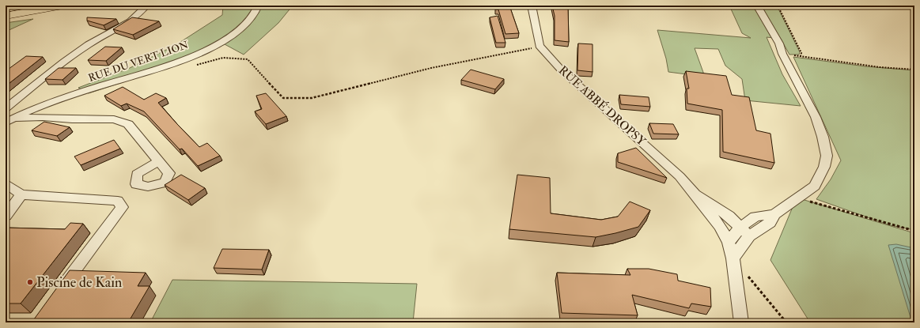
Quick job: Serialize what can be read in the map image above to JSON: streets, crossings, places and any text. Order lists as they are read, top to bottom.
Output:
{
  "streets": {
    "street": ["RUE DU VERT LION", "RUE ABBÉ DROPSY"]
  },
  "places": ["Piscine de Kain"]
}
